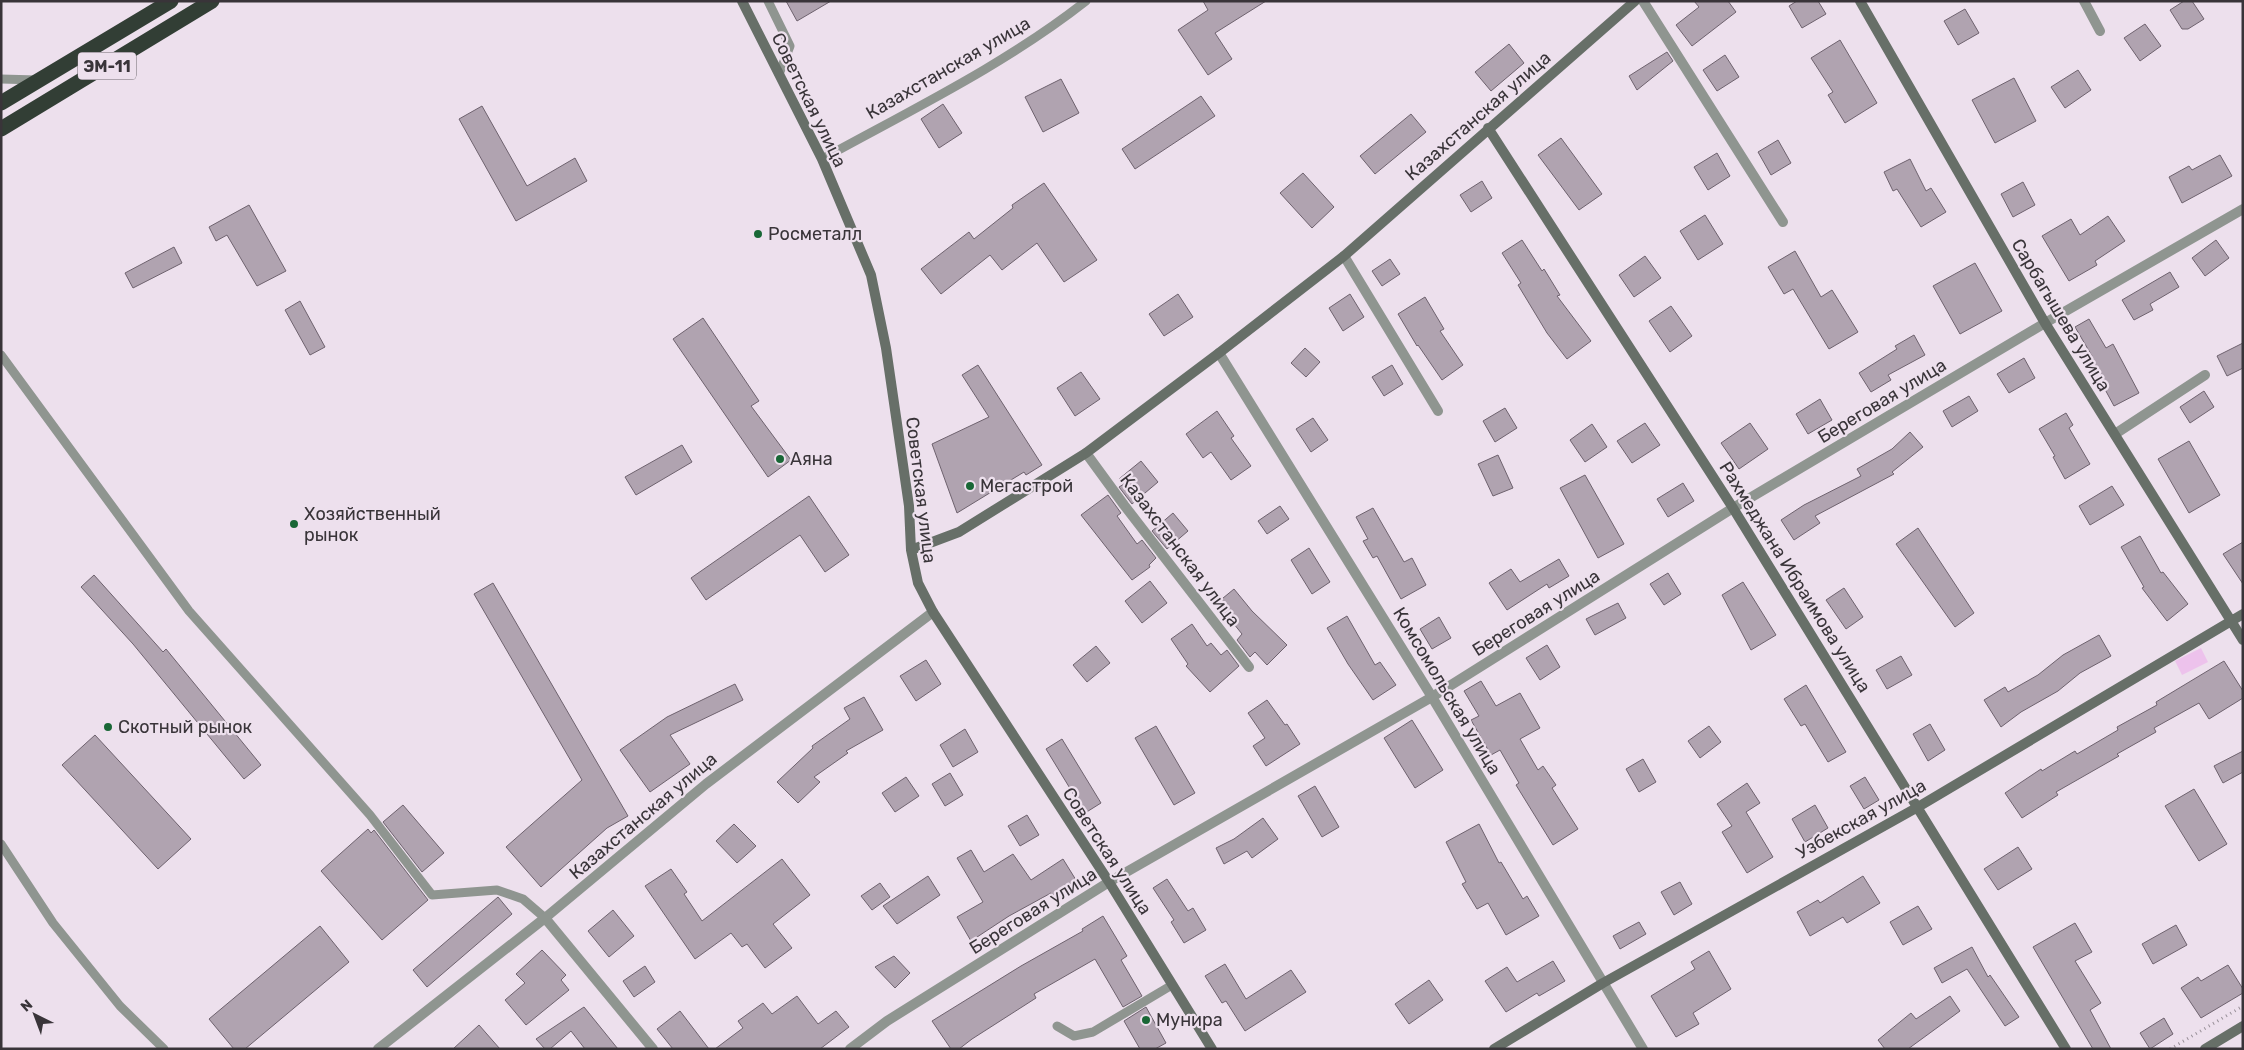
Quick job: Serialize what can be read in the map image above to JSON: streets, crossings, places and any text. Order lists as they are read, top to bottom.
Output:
{
  "streets": {
    "highway": ["ЭМ-11"],
    "street": [
      "Казахстанская улица",
      "Советская улица",
      "Сарбагышева улица",
      "Береговая улица",
      "Рахмеджана Ибраимова улица",
      "Комсомольская улица",
      "Узбекская улица"
    ]
  },
  "crossings": [
    ["Казахстанская улица", "Советская улица"],
    ["Казахстанская улица", "Рахмеджана Ибраимова улица"],
    ["Казахстанская улица", "Комсомольская улица"],
    ["Советская улица", "Береговая улица"],
    ["Сарбагышева улица", "Береговая улица"],
    ["Сарбагышева улица", "Узбекская улица"],
    ["Береговая улица", "Рахмеджана Ибраимова улица"],
    ["Береговая улица", "Комсомольская улица"],
    ["Рахмеджана Ибраимова улица", "Узбекская улица"],
    ["Комсомольская улица", "Узбекская улица"]
  ],
  "places": [
    "Росметалл",
    "Аяна",
    "Мегастрой",
    "Хозяйственный рынок",
    "Скотный рынок",
    "Мунира"
  ],
  "north": "top left"
}
